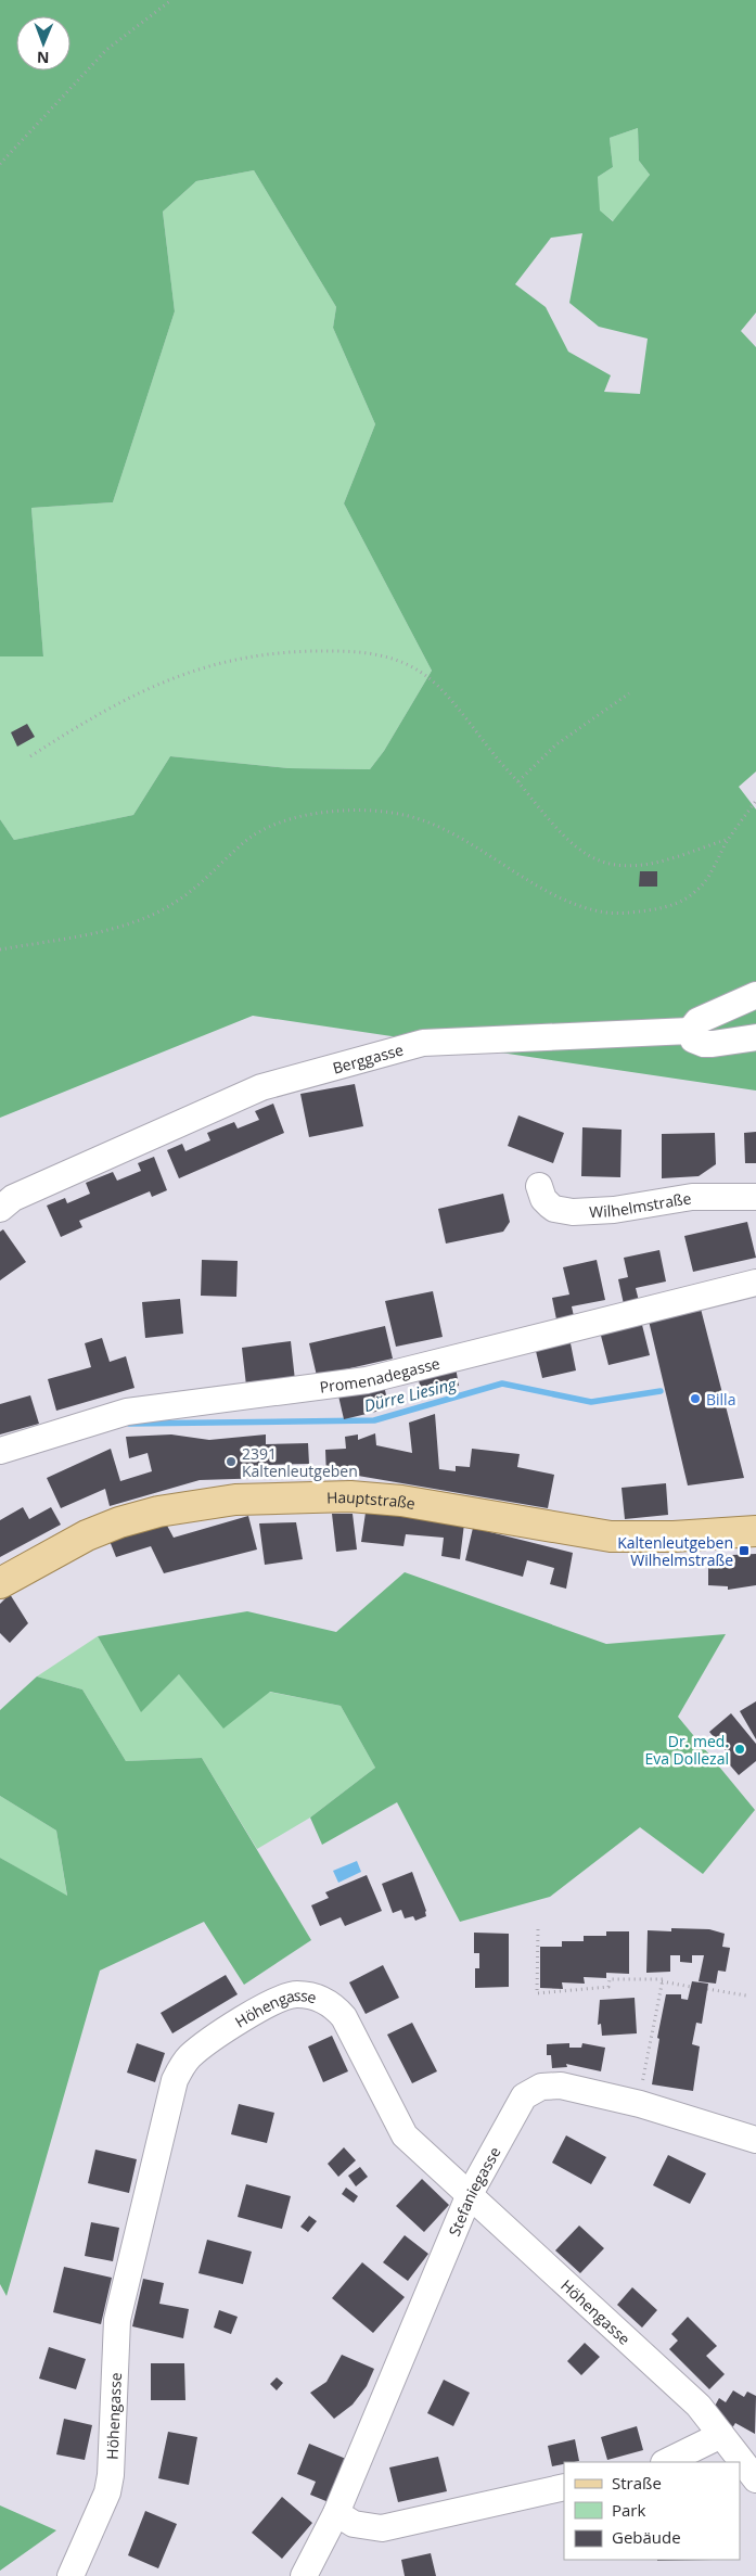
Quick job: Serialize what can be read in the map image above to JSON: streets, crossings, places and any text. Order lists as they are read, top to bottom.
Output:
{
  "streets": {
    "main road": ["Hauptstraße"],
    "street": [
      "Berggasse",
      "Wilhelmstraße",
      "Promenadegasse",
      "Höhengasse",
      "Stefaniegasse"
    ]
  },
  "crossings": [
    ["Höhengasse", "Stefaniegasse"]
  ],
  "water": ["Dürre Liesing"],
  "places": {
    "other": ["Billa", "2391 Kaltenleutgeben", "Dr. med. Eva Dollezal"],
    "transit": ["Kaltenleutgeben Wilhelmstraße"]
  },
  "legend": ["Straße", "Park", "Gebäude"],
  "north": "bottom"
}
